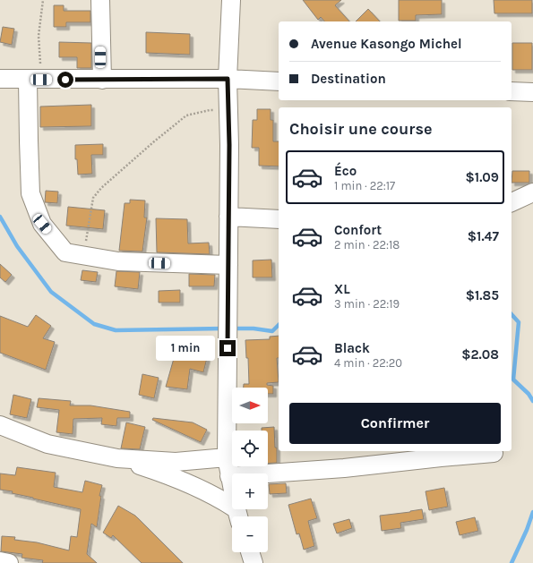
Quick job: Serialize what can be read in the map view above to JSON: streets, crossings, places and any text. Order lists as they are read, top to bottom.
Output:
{
  "north": "right",
  "page": {
    "banner": ["Avenue Kasongo Michel", "Destination"],
    "heading": "Choisir une course",
    "list": [
      {
        "name": "Éco",
        "note": "1 min · 22:17",
        "value": "$1.09"
      },
      {
        "name": "Confort",
        "note": "2 min · 22:18",
        "value": "$1.47"
      },
      {
        "name": "XL",
        "note": "3 min · 22:19",
        "value": "$1.85"
      },
      {
        "name": "Black",
        "note": "4 min · 22:20",
        "value": "$2.08"
      }
    ],
    "bubble": "1 min",
    "map_buttons": ["+", "−"],
    "buttons": "Confirmer"
  }
}
